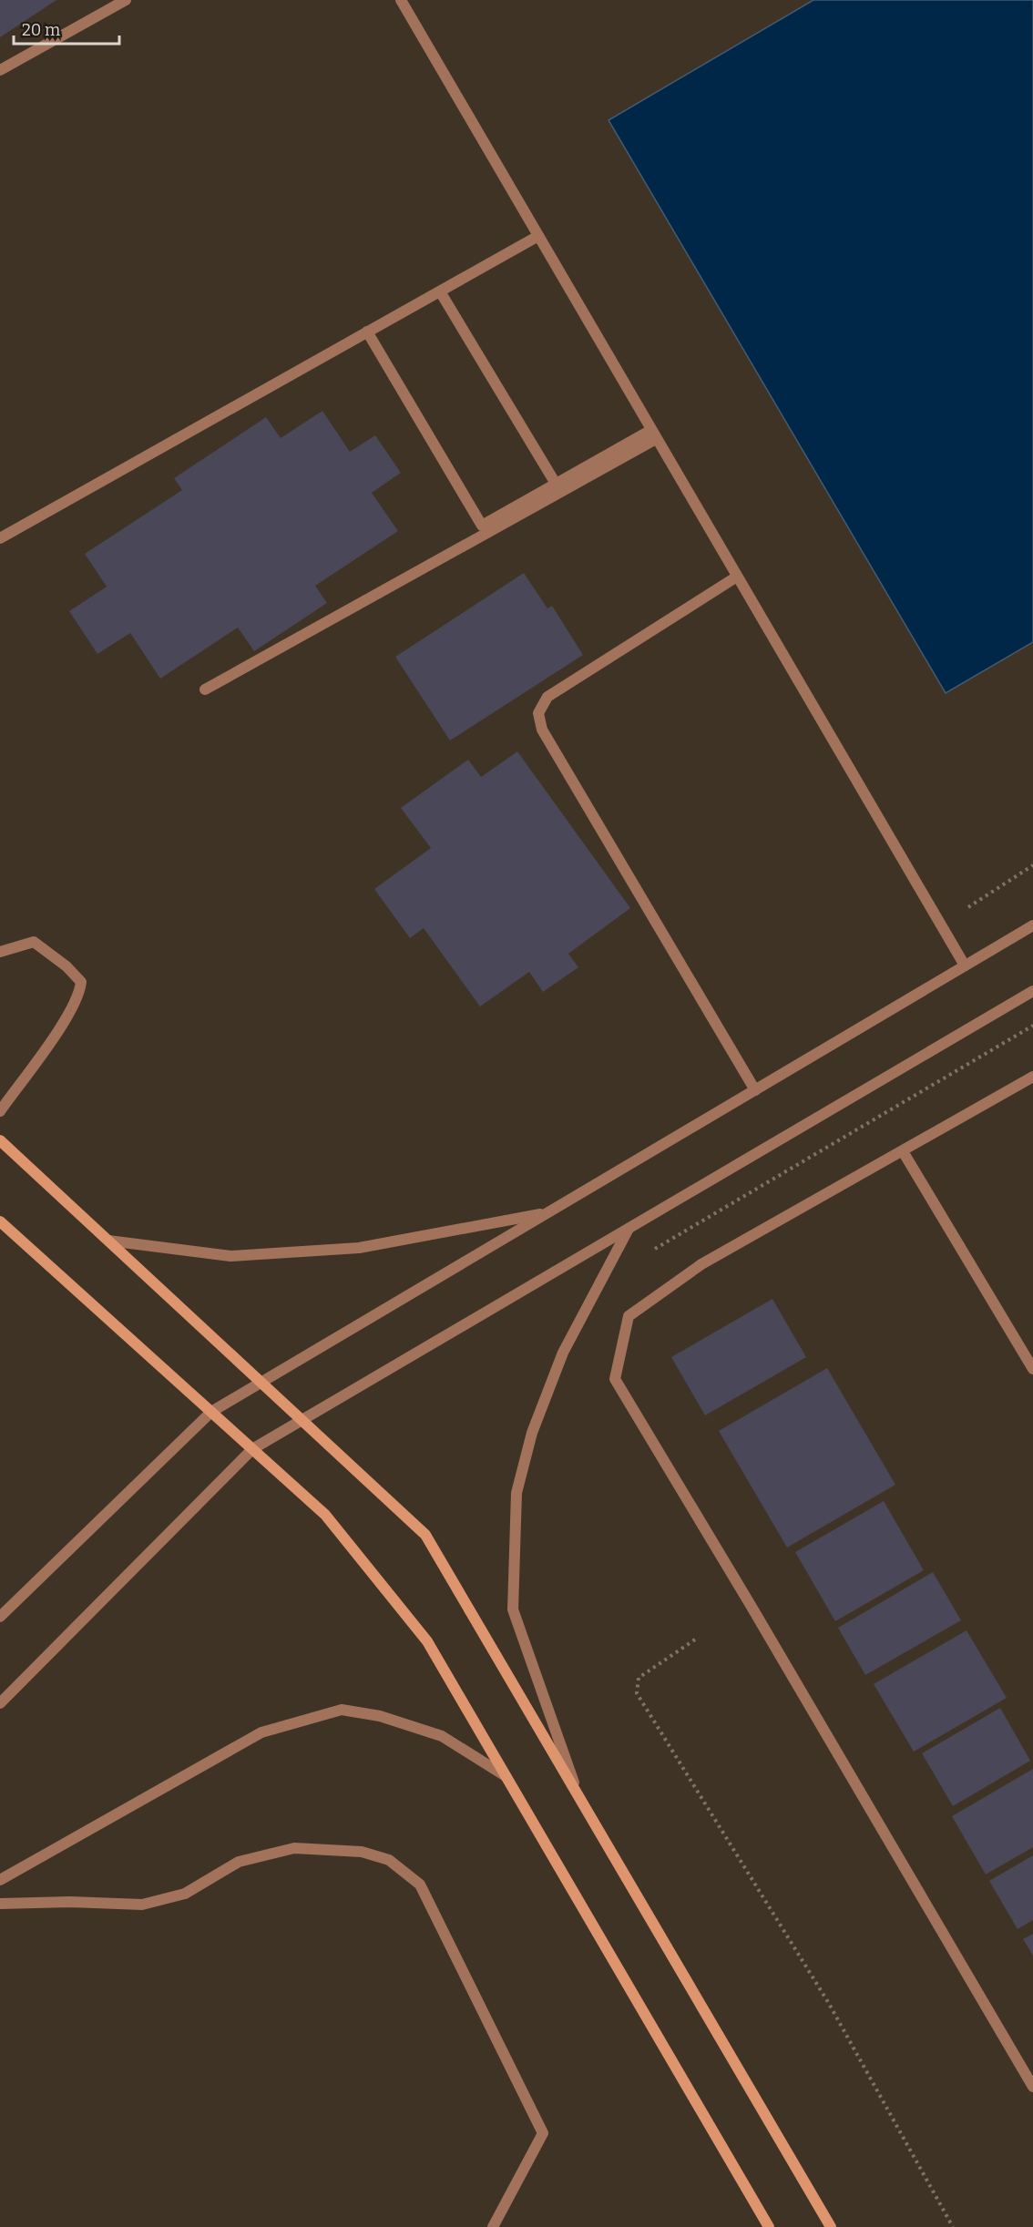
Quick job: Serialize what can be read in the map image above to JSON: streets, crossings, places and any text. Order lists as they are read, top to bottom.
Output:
{
  "scale_bar": "20 m"
}
